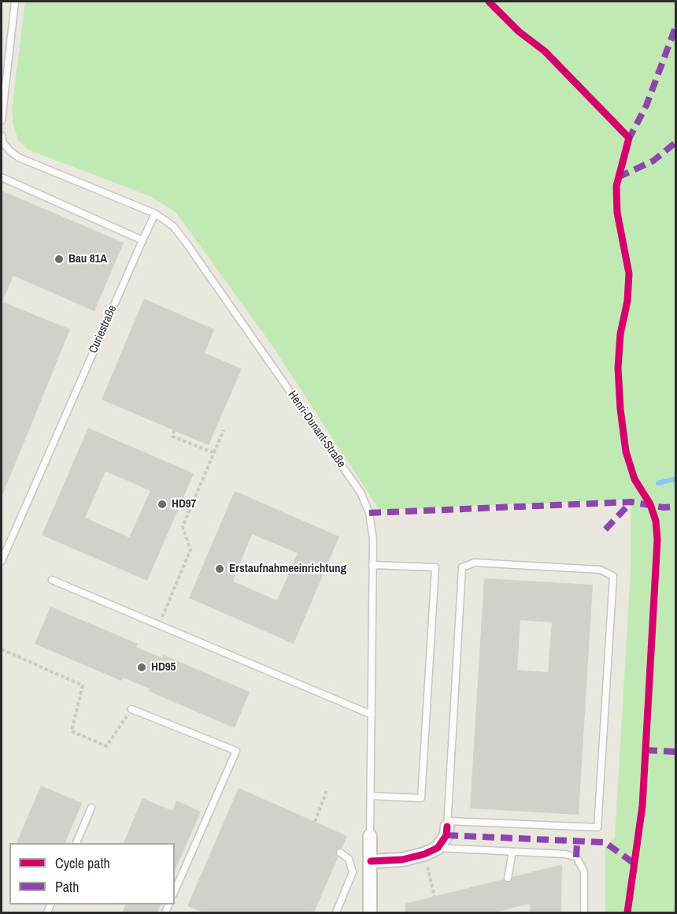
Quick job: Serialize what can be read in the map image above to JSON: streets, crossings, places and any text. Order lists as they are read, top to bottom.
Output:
{
  "streets": {
    "street": ["Henri-Dunant-Straße"],
    "lane": ["Curiestraße"]
  },
  "crossings": [
    ["Curiestraße", "Henri-Dunant-Straße"]
  ],
  "places": [
    "Bau 81A",
    "HD97",
    "Erstaufnahmeeinrichtung",
    "HD95"
  ],
  "legend": ["Cycle path", "Path"]
}
